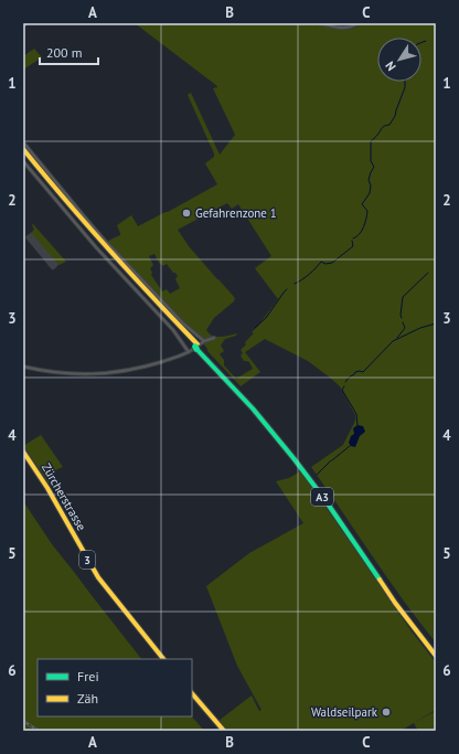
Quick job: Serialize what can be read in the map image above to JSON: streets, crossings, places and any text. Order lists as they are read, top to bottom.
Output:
{
  "streets": {
    "main road": ["Zürcherstrasse", "A3", "3"]
  },
  "places": ["Gefahrenzone 1", "Waldseilpark"],
  "legend": ["Frei", "Zäh"],
  "scale_bar": "200 m",
  "north": "bottom left",
  "grid": {
    "columns": ["A", "B", "C"],
    "rows": [
      "1",
      "2",
      "3",
      "4",
      "5",
      "6"
    ]
  }
}
